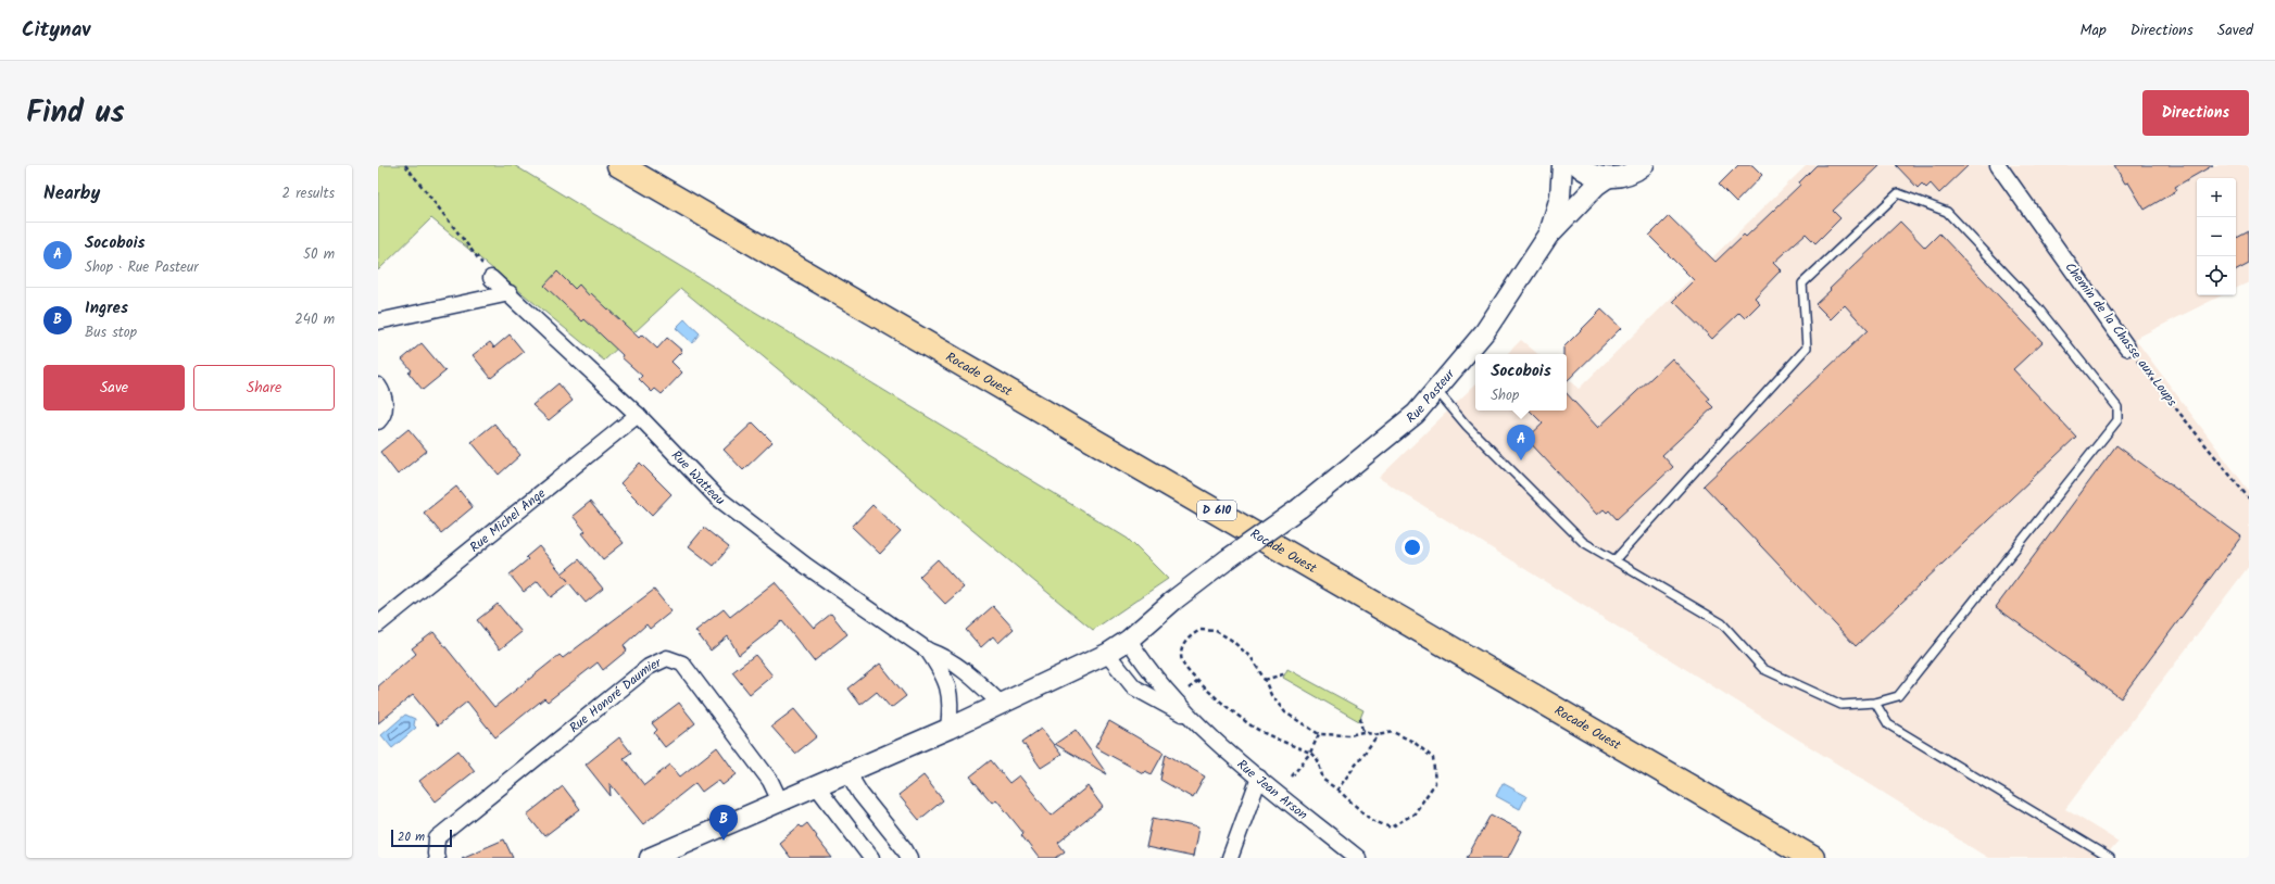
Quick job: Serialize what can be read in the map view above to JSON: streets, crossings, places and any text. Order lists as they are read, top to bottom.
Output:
{
  "streets": {
    "main road": ["Rocade Ouest", "D 610"],
    "street": [
      "Chemin de la Chasse aux Loups",
      "Rue Pasteur",
      "Rue Watteau",
      "Rue Michel Ange",
      "Rue Honoré Daumier",
      "Rue Jean Arson"
    ]
  },
  "crossings": [
    ["Rue Pasteur", "Rue Watteau"],
    ["Rue Pasteur", "Rue Honoré Daumier"],
    ["Rue Pasteur", "Rue Jean Arson"],
    ["Rue Watteau", "Rue Michel Ange"]
  ],
  "scale_bar": "20 m",
  "page": {
    "header": "Citynav",
    "nav": ["Map", "Directions", "Saved"],
    "title": "Find us",
    "buttons": [
      "Directions",
      ["Save", "Share"]
    ],
    "heading": ["Nearby", "2 results"],
    "map_buttons": ["+", "−"],
    "list": [
      {
        "mark": "A",
        "name": "Socobois",
        "note": "Shop · Rue Pasteur",
        "value": "50 m"
      },
      {
        "mark": "B",
        "name": "Ingres",
        "note": "Bus stop",
        "value": "240 m"
      }
    ],
    "popup": ["Socobois", "Shop"],
    "pins": ["A", "B"],
    "scale": "20 m"
  }
}
